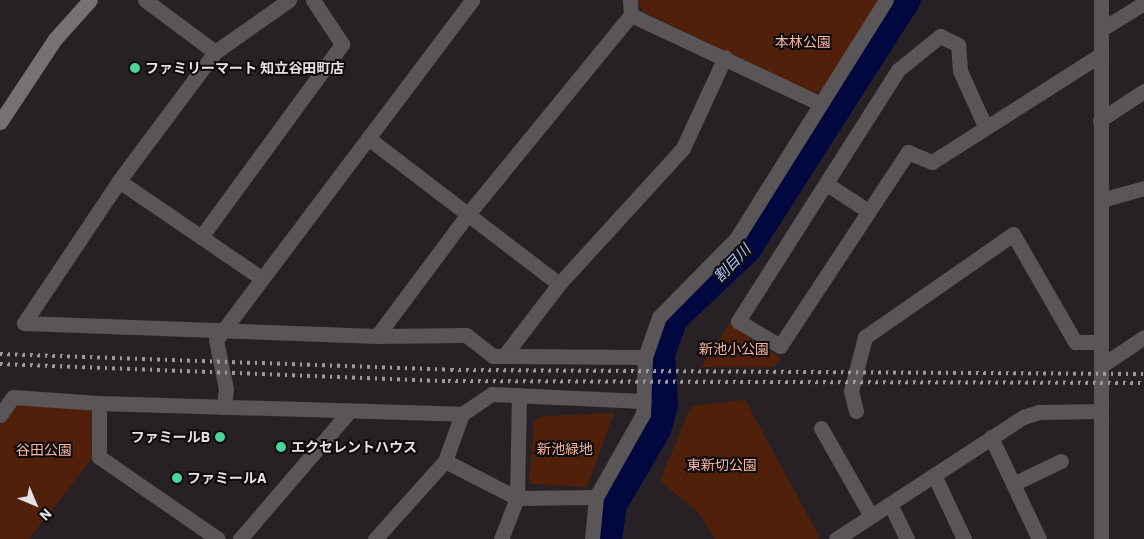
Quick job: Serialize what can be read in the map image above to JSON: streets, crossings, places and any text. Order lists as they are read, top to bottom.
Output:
{
  "water": ["割目川"],
  "parks": [
    "本林公園",
    "新池小公園",
    "新池緑地",
    "谷田公園",
    "東新切公園"
  ],
  "places": [
    "ファミリーマート 知立谷田町店",
    "ファミールB",
    "エクセレントハウス",
    "ファミールA"
  ],
  "north": "bottom right"
}
